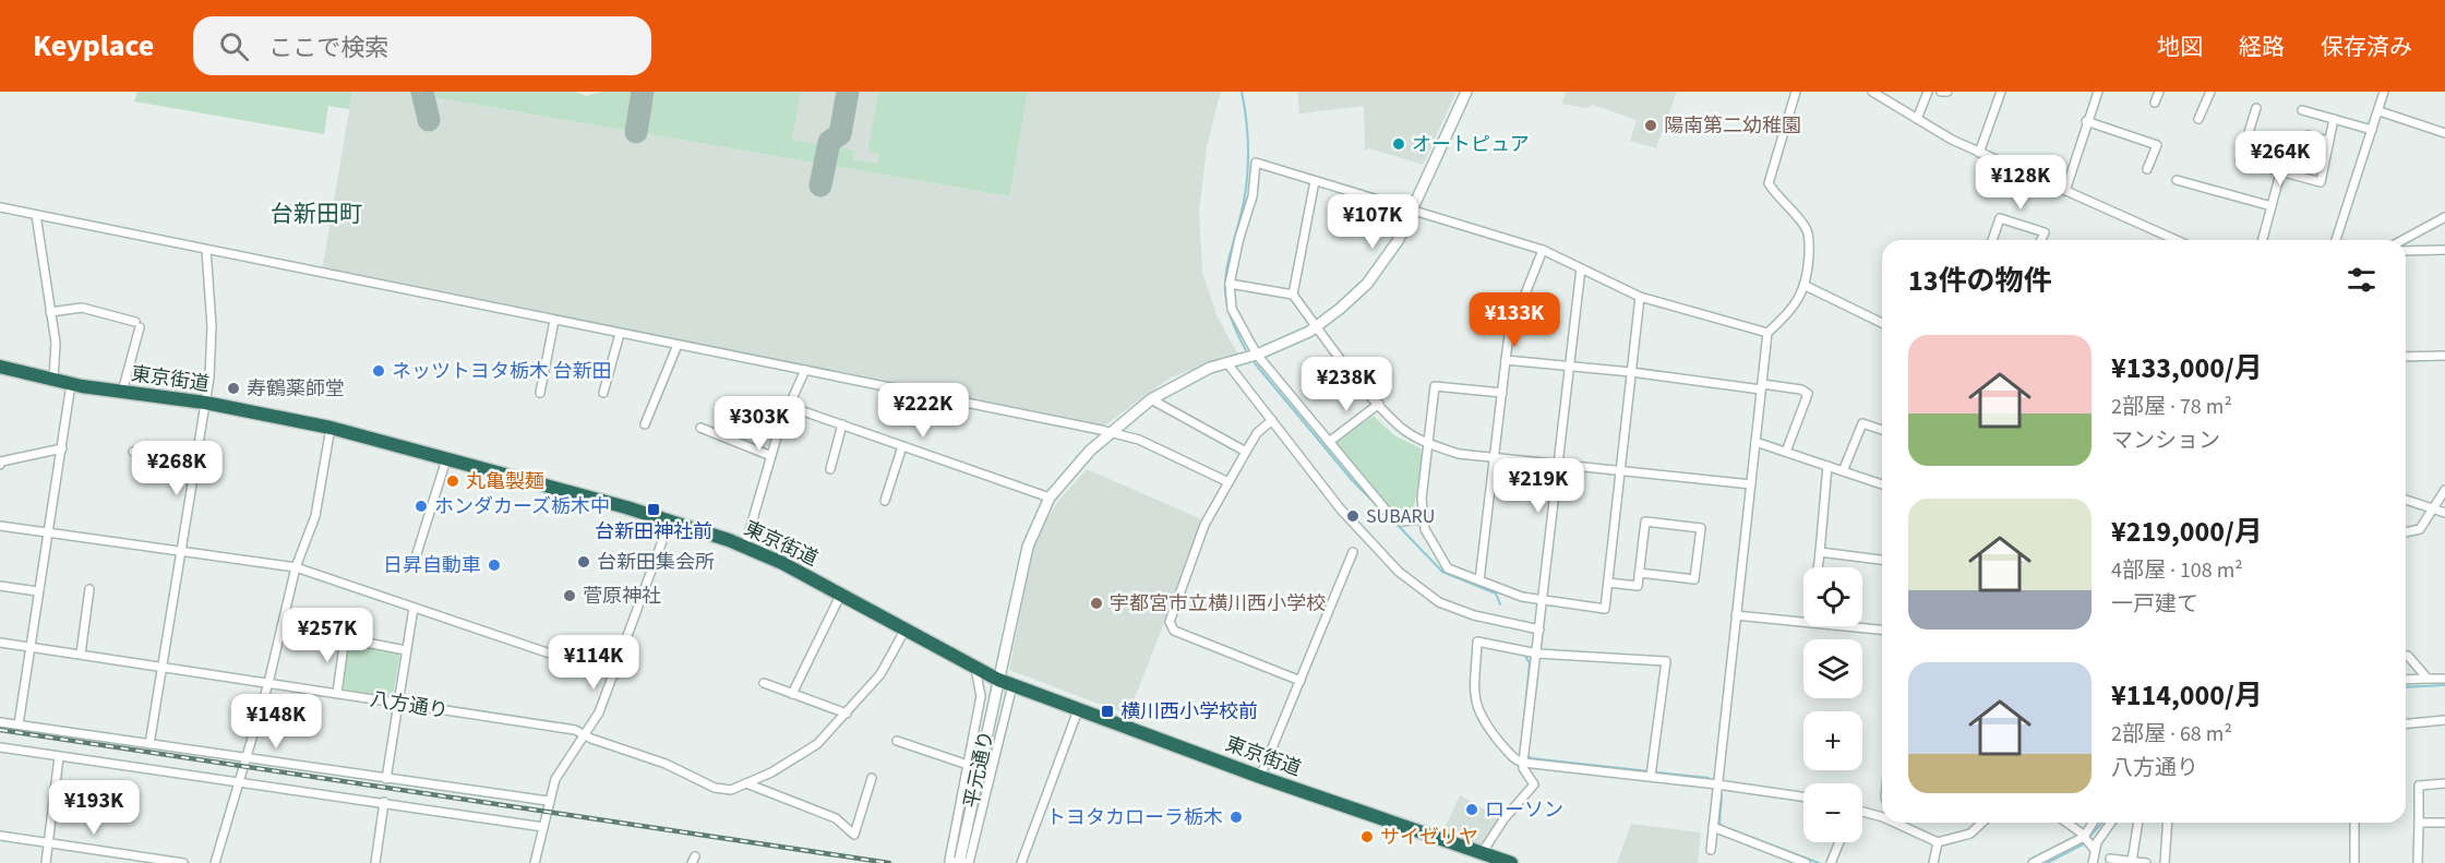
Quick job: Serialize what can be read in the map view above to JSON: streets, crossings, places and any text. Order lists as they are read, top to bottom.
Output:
{
  "streets": {
    "highway": ["東京街道"],
    "street": ["八方通り", "平元通り"]
  },
  "crossings": [
    ["東京街道", "八方通り"],
    ["東京街道", "平元通り"]
  ],
  "districts": ["台新田町"],
  "places": {
    "other": [
      "陽南第二幼稚園",
      "オートピュア",
      "ネッツトヨタ栃木 台新田",
      "寿鶴薬師堂",
      "丸亀製麺",
      "ホンダカーズ栃木中",
      "SUBARU",
      "台新田集会所",
      "日昇自動車",
      "菅原神社",
      "宇都宮市立横川西小学校",
      "ローソン",
      "トヨタカローラ栃木",
      "サイゼリヤ"
    ],
    "transit": ["台新田神社前", "横川西小学校前"]
  },
  "page": {
    "header": "Keyplace",
    "search": "ここで検索",
    "nav": ["地図", "経路", "保存済み"],
    "price": [
      "¥264K",
      "¥128K",
      "¥107K",
      "¥133K",
      "¥238K",
      "¥222K",
      "¥303K",
      "¥268K",
      "¥219K",
      "¥257K",
      "¥114K",
      "¥148K",
      "¥193K"
    ],
    "heading": "13件の物件",
    "list": [
      {
        "name": "¥133,000/月",
        "note": "2部屋 · 78 m² · マンション"
      },
      {
        "name": "¥219,000/月",
        "note": "4部屋 · 108 m² · 一戸建て"
      },
      {
        "name": "¥114,000/月",
        "note": "2部屋 · 68 m² · 八方通り"
      }
    ],
    "map_buttons": ["+", "−"]
  }
}
